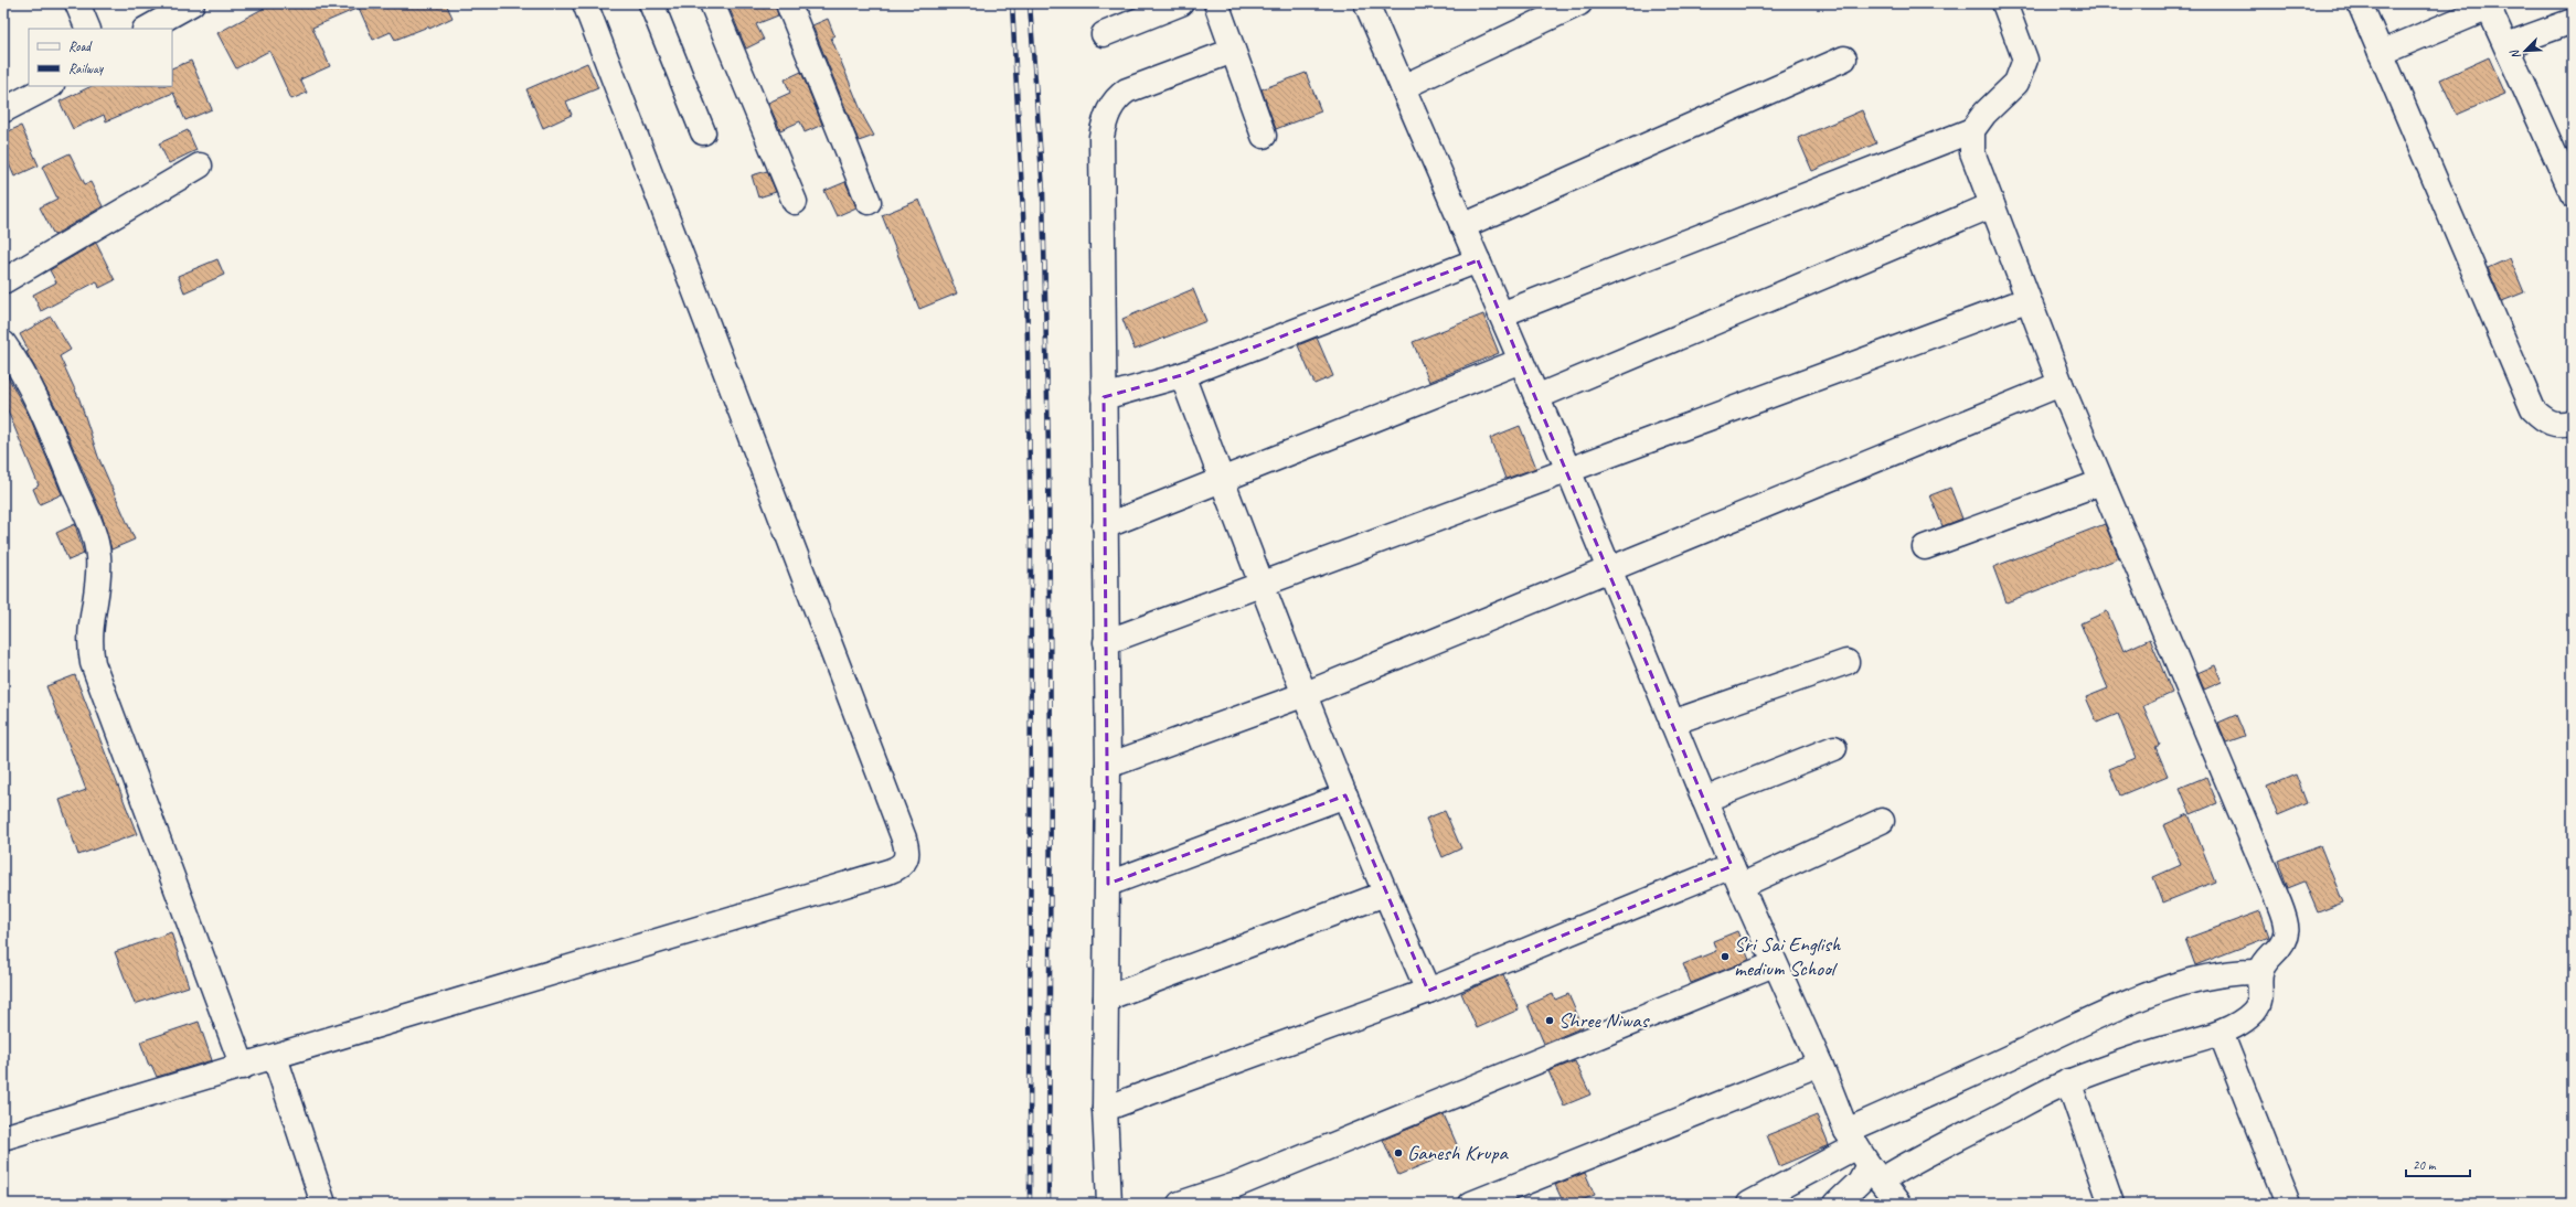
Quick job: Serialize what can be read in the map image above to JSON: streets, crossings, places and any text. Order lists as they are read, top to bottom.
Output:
{
  "places": ["Sri Sai English medium School", "Shree Niwas", "Ganesh Krupa"],
  "legend": ["Road", "Railway"],
  "scale_bar": "20 m",
  "north": "bottom left"
}
